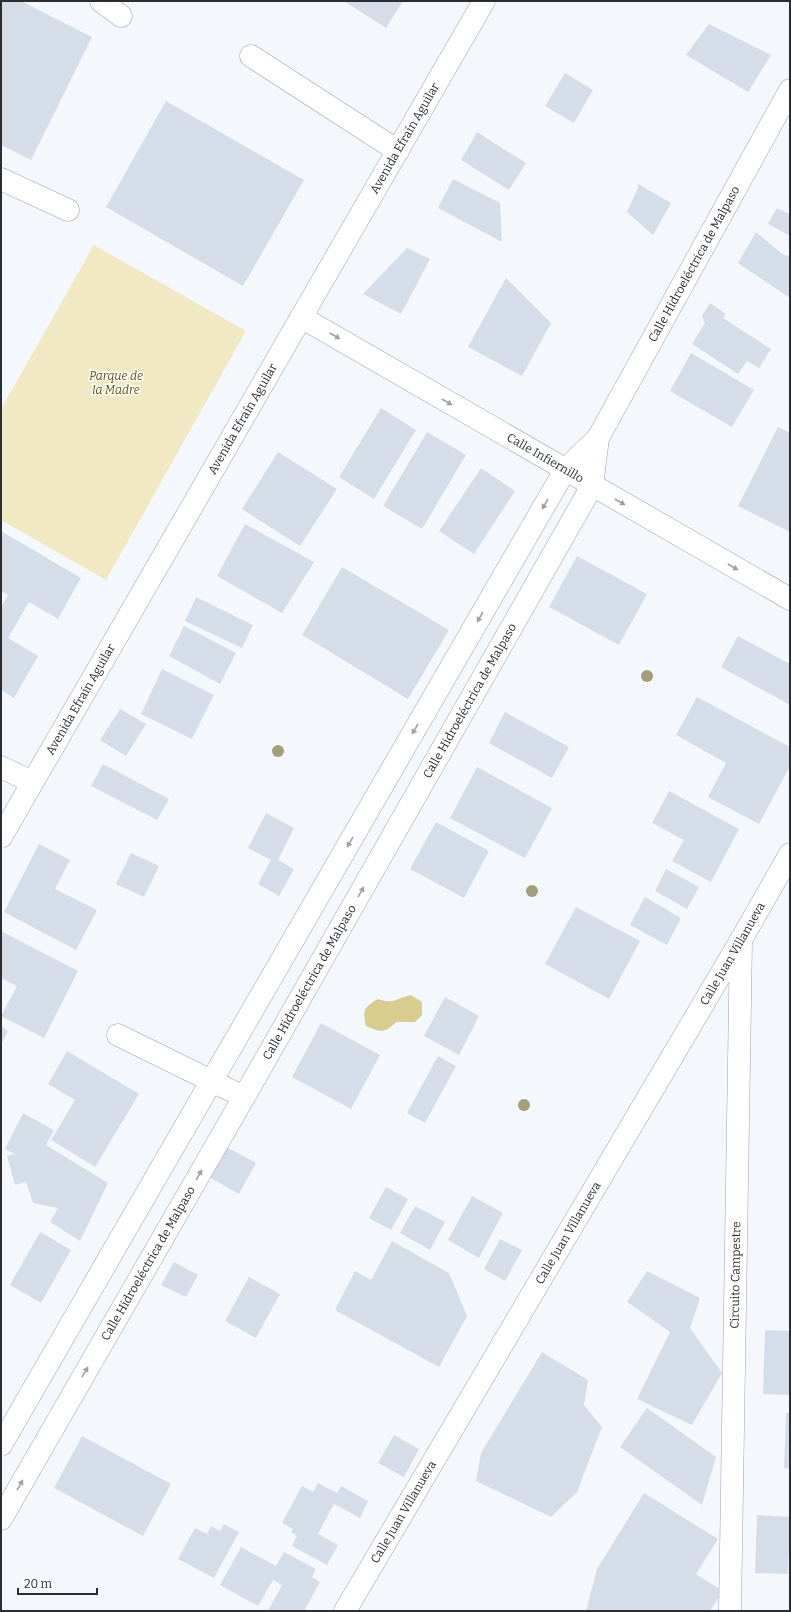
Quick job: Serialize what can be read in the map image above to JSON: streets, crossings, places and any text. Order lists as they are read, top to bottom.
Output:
{
  "streets": {
    "street": [
      "Avenida Efraín Aguilar",
      "Calle Hidroeléctrica de Malpaso",
      "Calle Infiernillo",
      "Calle Juan Villanueva",
      "Circuito Campestre"
    ]
  },
  "crossings": [
    ["Avenida Efraín Aguilar", "Calle Infiernillo"],
    ["Calle Hidroeléctrica de Malpaso", "Calle Infiernillo"],
    ["Calle Juan Villanueva", "Circuito Campestre"]
  ],
  "one_way": ["Calle Infiernillo"],
  "parks": ["Parque de la Madre"],
  "scale_bar": "20 m"
}
